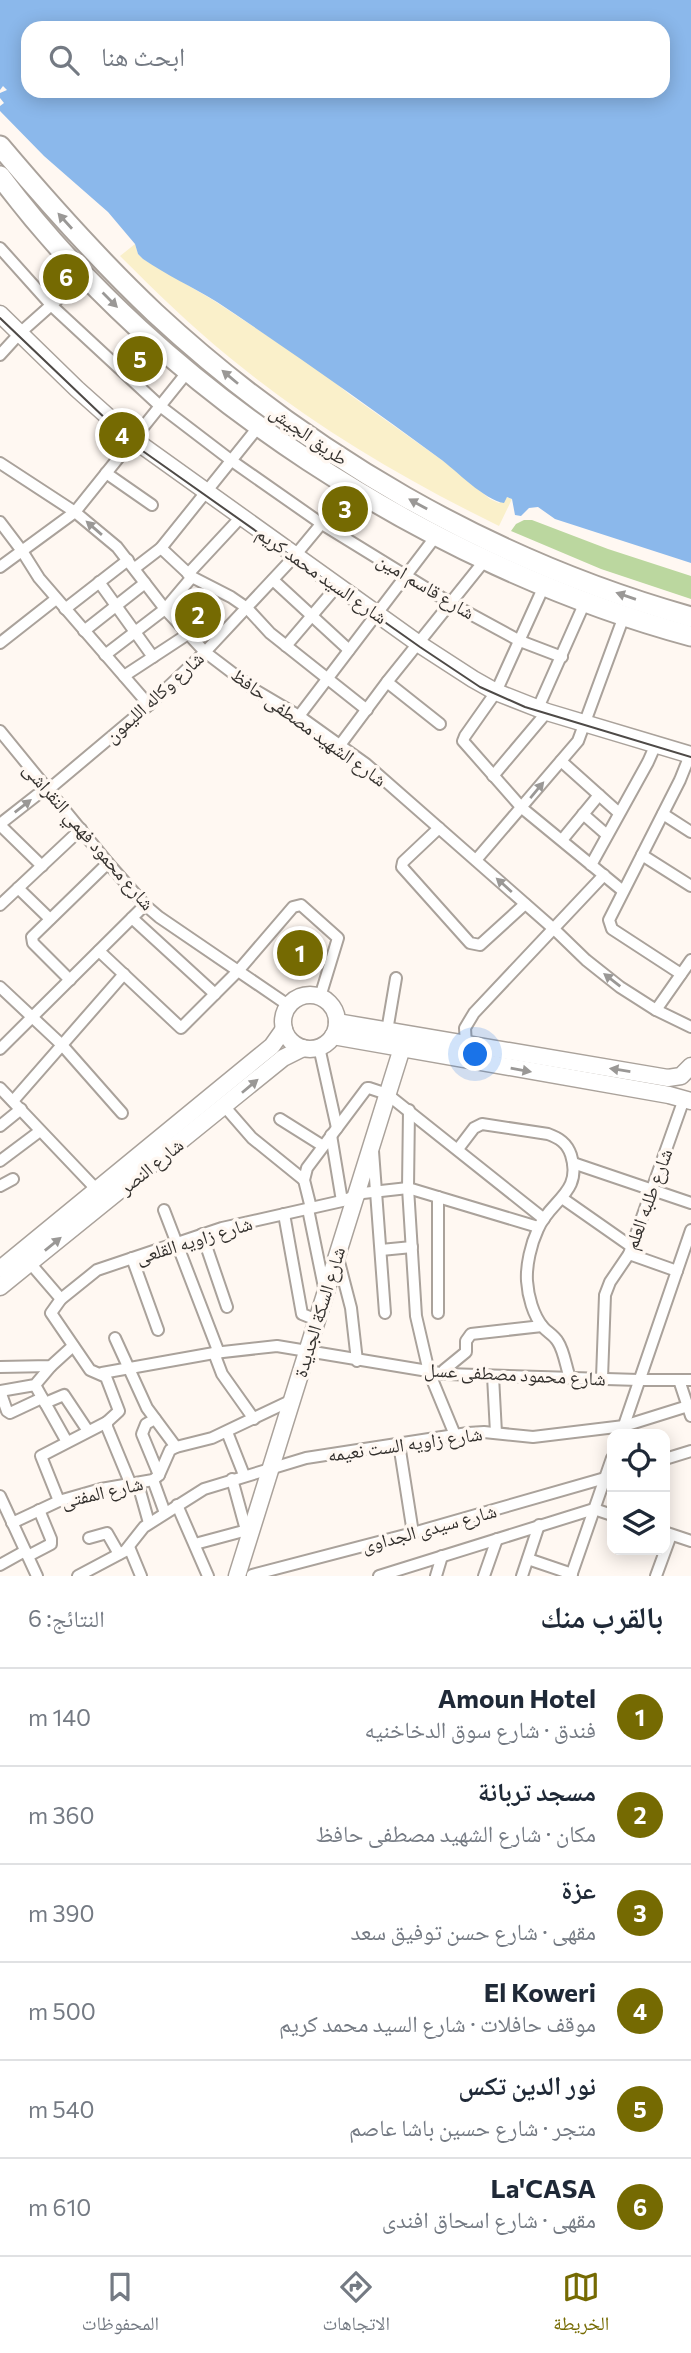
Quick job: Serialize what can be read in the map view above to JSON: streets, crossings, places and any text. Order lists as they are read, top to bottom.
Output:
{
  "streets": {
    "highway": ["طريق الجيش"],
    "main road": ["شارع السيد محمد كريم", "شارع النصر", "شارع السكة الجديدة"],
    "street": [
      "شارع قاسم امين",
      "شارع وكاله الليمون",
      "شارع الشهيد مصطفى حافظ",
      "شارع محمود فهمي النقراشى",
      "شارع طلبه العلم",
      "شارع زاويه القلعى",
      "شارع محمود مصطفى عسل",
      "شارع زاويه الست نعيمه",
      "شارع المفتى",
      "شارع سيدى الجداوى"
    ]
  },
  "crossings": [
    ["طريق الجيش", "شارع وكاله الليمون"],
    ["شارع السيد محمد كريم", "شارع وكاله الليمون"],
    ["شارع قاسم امين", "شارع وكاله الليمون"],
    ["شارع وكاله الليمون", "شارع الشهيد مصطفى حافظ"],
    ["شارع وكاله الليمون", "شارع محمود فهمي النقراشى"],
    ["شارع محمود فهمي النقراشى", "شارع النصر"],
    ["شارع طلبه العلم", "شارع محمود مصطفى عسل"],
    ["شارع زاويه القلعى", "شارع السكة الجديدة"],
    ["شارع السكة الجديدة", "شارع محمود مصطفى عسل"],
    ["شارع السكة الجديدة", "شارع زاويه الست نعيمه"],
    ["شارع السكة الجديدة", "شارع سيدى الجداوى"]
  ],
  "page": {
    "search": "ابحث هنا",
    "pins": [
      "6",
      "5",
      "4",
      "3",
      "2",
      "1"
    ],
    "heading": ["بالقرب منك", "النتائج: 6"],
    "list": [
      {
        "mark": "1",
        "name": "Amoun Hotel",
        "note": "فندق · شارع سوق الدخاخنيه",
        "value": "140 m"
      },
      {
        "mark": "2",
        "name": "مسجد تربانة",
        "note": "مكان · شارع الشهيد مصطفى حافظ",
        "value": "360 m"
      },
      {
        "mark": "3",
        "name": "عزة",
        "note": "مقهى · شارع حسن توفيق سعد",
        "value": "390 m"
      },
      {
        "mark": "4",
        "name": "El Koweri",
        "note": "موقف حافلات · شارع السيد محمد كريم",
        "value": "500 m"
      },
      {
        "mark": "5",
        "name": "نور الدين تكس",
        "note": "متجر · شارع حسين باشا عاصم",
        "value": "540 m"
      },
      {
        "mark": "6",
        "name": "La'CASA",
        "note": "مقهى · شارع اسحاق افندى",
        "value": "610 m"
      }
    ],
    "nav": ["الخريطة", "الاتجاهات", "المحفوظات"]
  }
}
